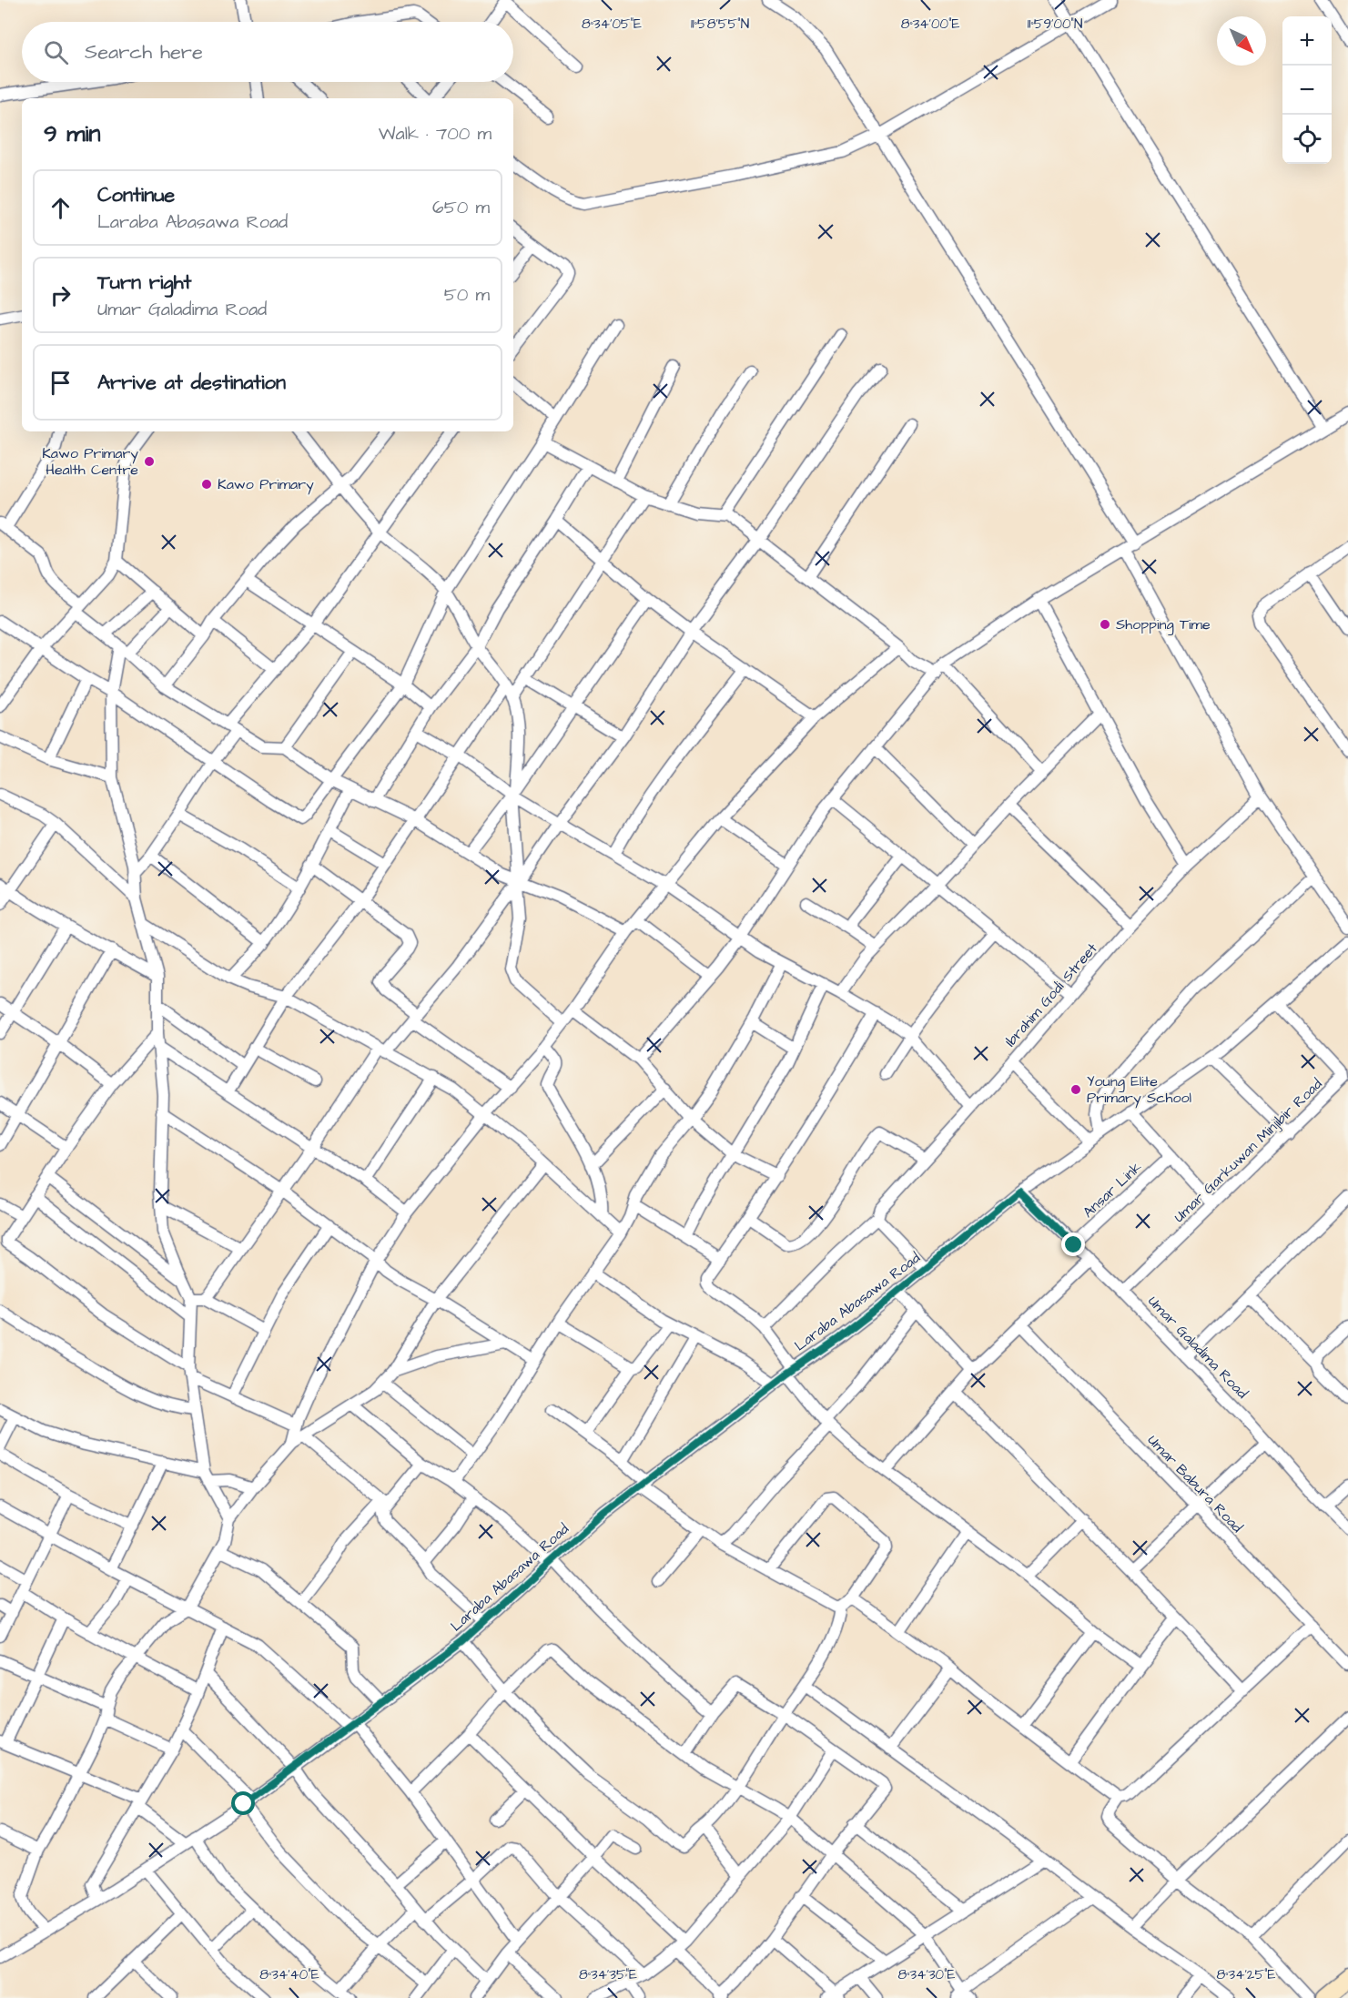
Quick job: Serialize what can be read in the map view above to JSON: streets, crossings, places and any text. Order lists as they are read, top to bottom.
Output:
{
  "streets": {
    "street": [
      "Ibrahim Godi Street",
      "Umar Garkuwan Minjibir Road",
      "Ansar Link",
      "Laraba Abasawa Road",
      "Umar Galadima Road",
      "Umar Babura Road"
    ]
  },
  "crossings": [
    ["Umar Garkuwan Minjibir Road", "Laraba Abasawa Road"],
    ["Umar Garkuwan Minjibir Road", "Umar Galadima Road"],
    ["Ansar Link", "Umar Galadima Road"],
    ["Laraba Abasawa Road", "Umar Galadima Road"]
  ],
  "places": [
    "Kawo Primary Health Centre",
    "Kawo Primary",
    "Shopping Time",
    "Young Elite Primary School"
  ],
  "north": "bottom right",
  "page": {
    "map_buttons": ["+", "−"],
    "search": "Search here",
    "heading": ["9 min", "Walk · 700 m"],
    "list": [
      ["Continue", "Laraba Abasawa Road", "650 m"],
      ["Turn right", "Umar Galadima Road", "50 m"],
      "Arrive at destination"
    ]
  },
  "coordinates": [
    "11°58'55\"N",
    "11°59'00\"N",
    "8°34'05\"E",
    "8°34'00\"E",
    "8°34'40\"E",
    "8°34'35\"E",
    "8°34'30\"E",
    "8°34'25\"E"
  ]
}
